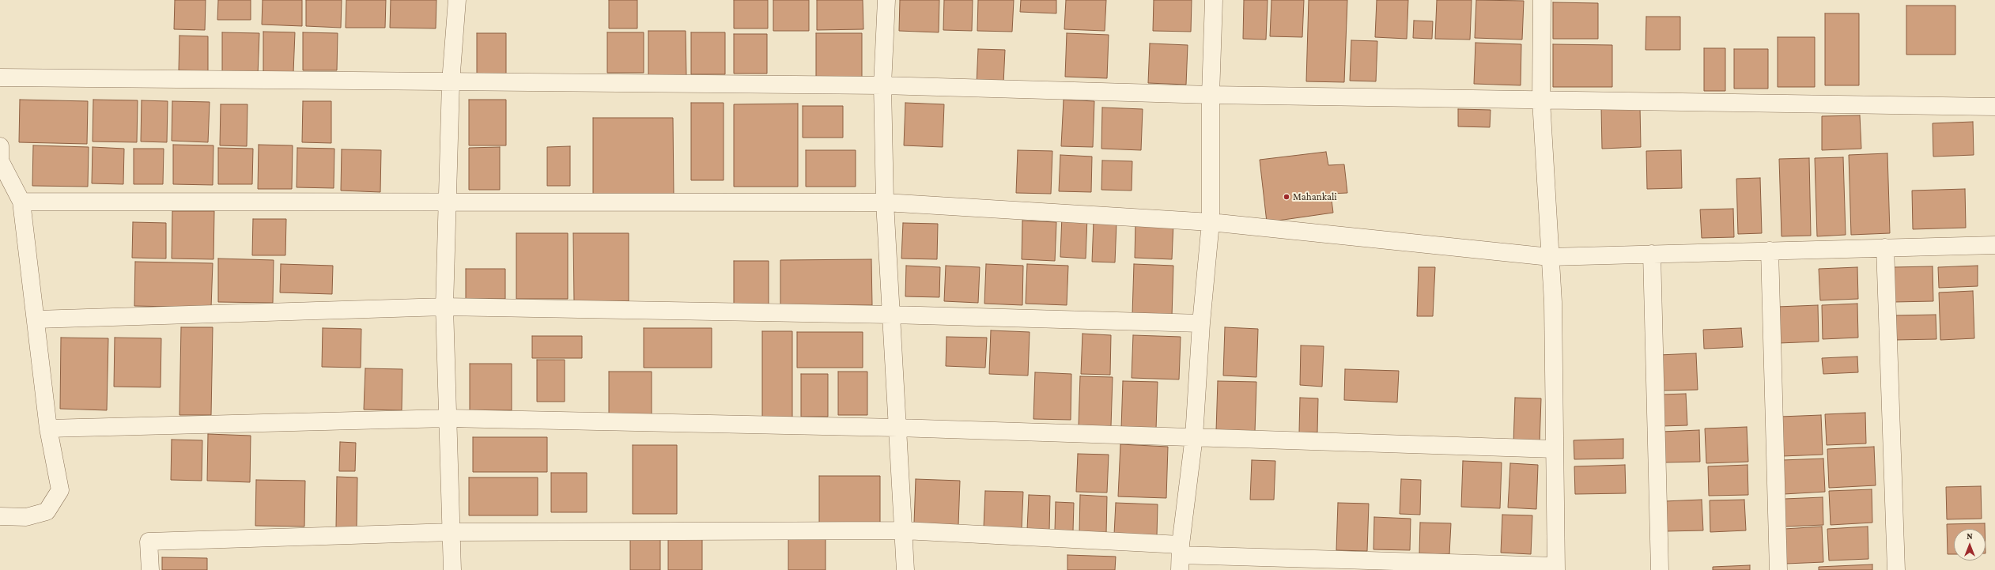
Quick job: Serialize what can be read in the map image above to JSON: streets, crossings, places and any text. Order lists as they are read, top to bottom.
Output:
{
  "places": ["Mahankali"],
  "north": "top"
}
